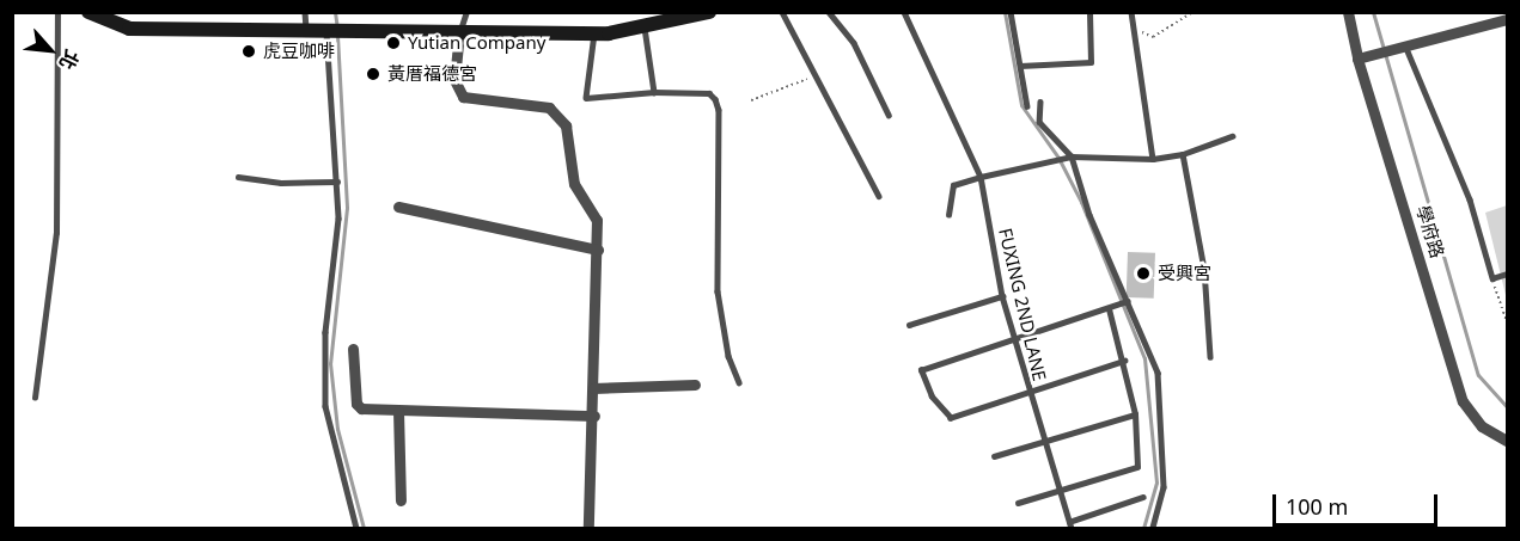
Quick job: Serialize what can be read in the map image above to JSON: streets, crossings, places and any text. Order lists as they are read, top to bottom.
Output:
{
  "streets": {
    "street": ["學府路"],
    "lane": ["FUXING 2ND LANE"]
  },
  "places": [
    "Yutian Company",
    "虎豆咖啡",
    "黃厝福德宮",
    "受興宮"
  ],
  "scale_bar": "100 m",
  "north": "bottom right"
}
